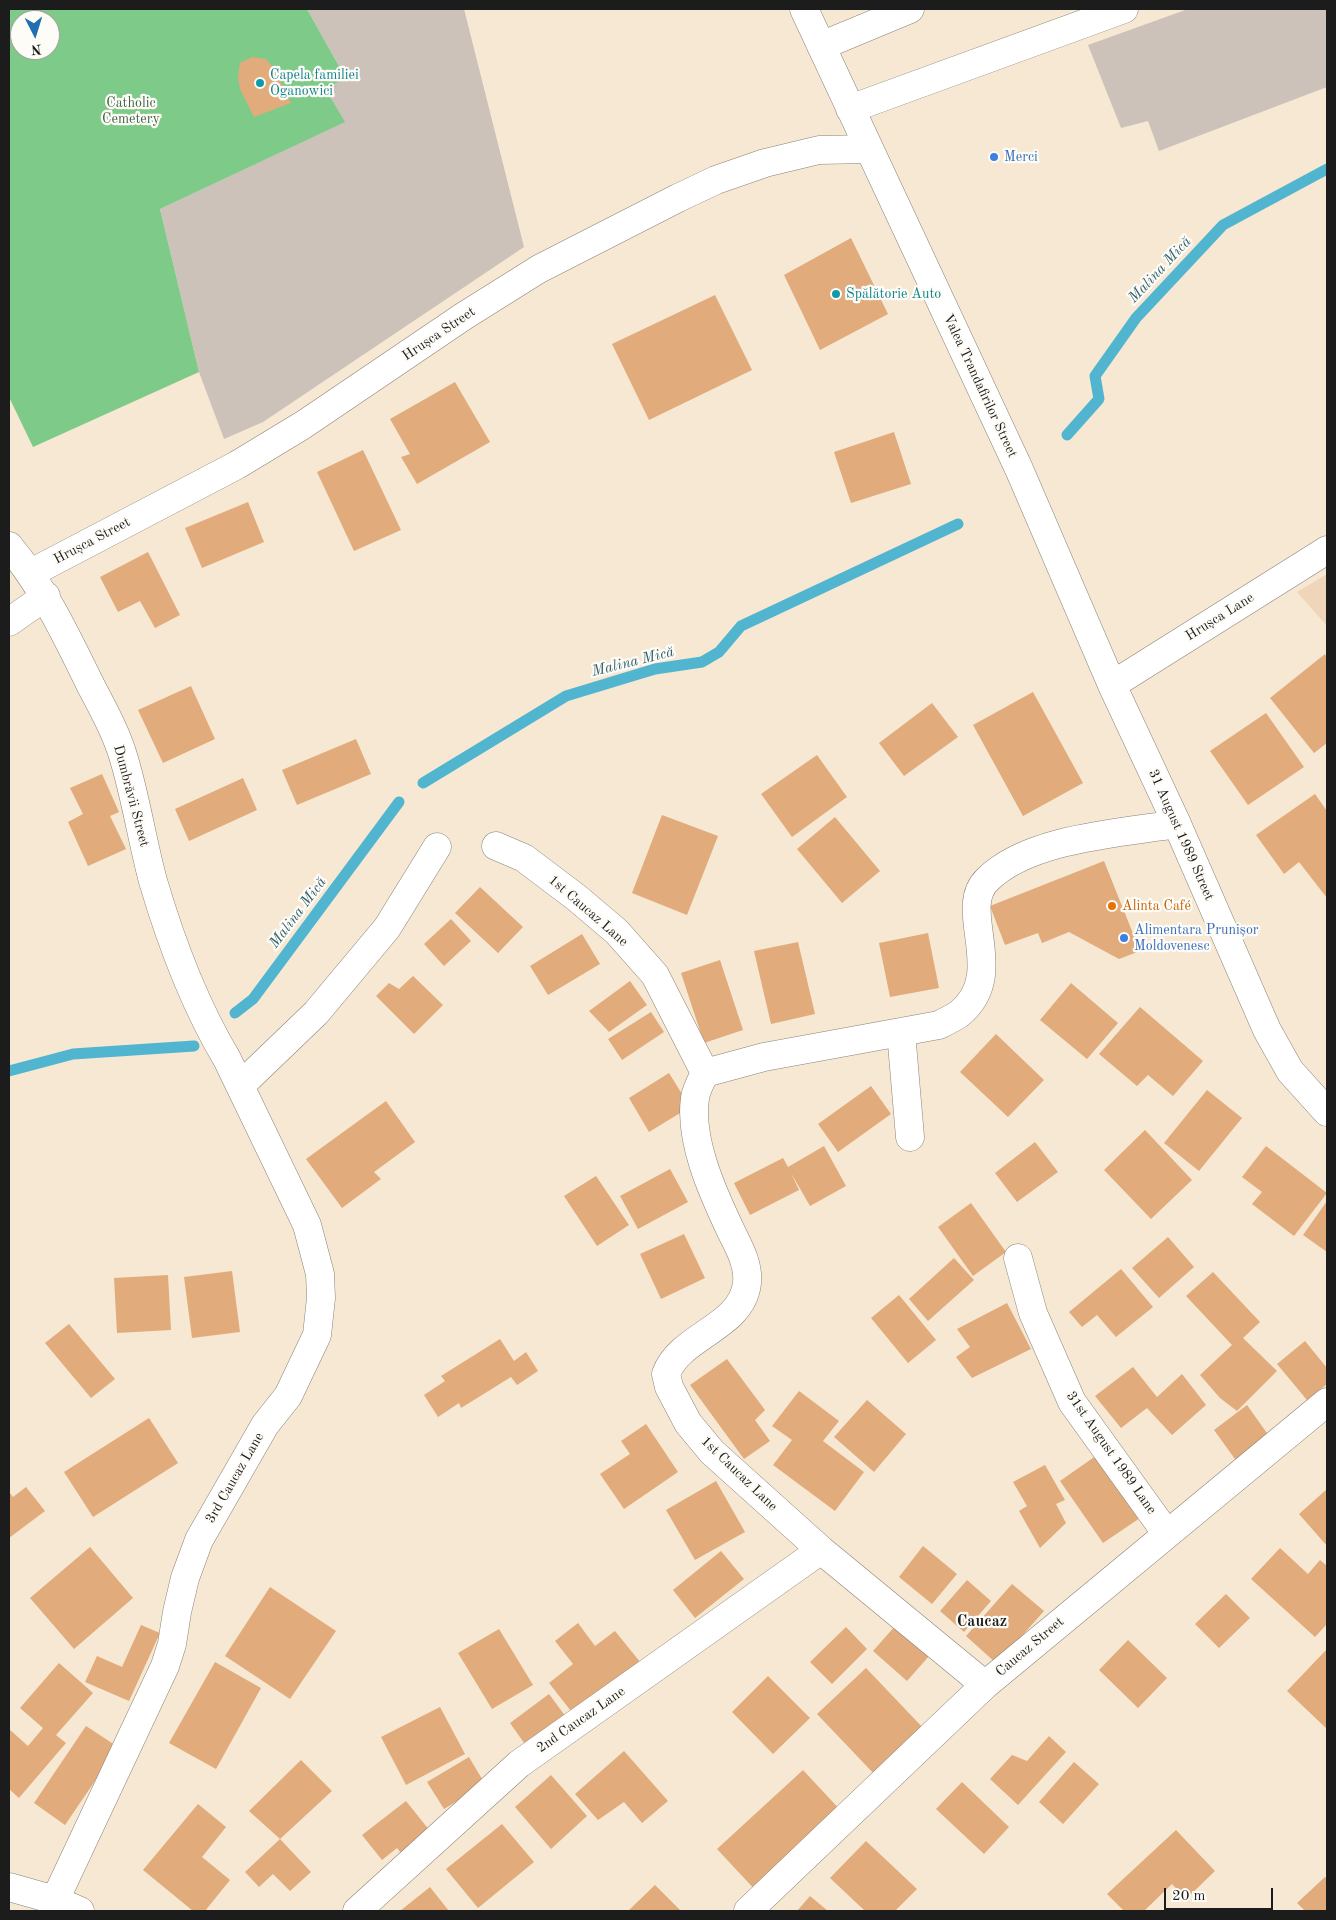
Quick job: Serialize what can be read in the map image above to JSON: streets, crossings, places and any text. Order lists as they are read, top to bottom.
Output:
{
  "streets": {
    "street": [
      "Hrușca Street",
      "Valea Trandafirilor Street",
      "Hrușca Lane",
      "Dumbrăvii Street",
      "31 August 1989 Street",
      "1st Caucaz Lane",
      "31st August 1989 Lane",
      "3rd Caucaz Lane",
      "Caucaz Street",
      "2nd Caucaz Lane"
    ]
  },
  "crossings": [
    ["Hrușca Street", "Valea Trandafirilor Street"],
    ["Hrușca Street", "Dumbrăvii Street"],
    ["Valea Trandafirilor Street", "Hrușca Lane"],
    ["Valea Trandafirilor Street", "31 August 1989 Street"],
    ["Hrușca Lane", "31 August 1989 Street"],
    ["Dumbrăvii Street", "3rd Caucaz Lane"],
    ["1st Caucaz Lane", "Caucaz Street"],
    ["1st Caucaz Lane", "2nd Caucaz Lane"],
    ["31st August 1989 Lane", "Caucaz Street"]
  ],
  "districts": ["Caucaz"],
  "water": ["Malina Mică"],
  "parks": ["Catholic Cemetery"],
  "places": [
    "Capela familiei Oganowici",
    "Merci",
    "Spălătorie Auto",
    "Alinta Café",
    "Alimentara Prunișor Moldovenesc"
  ],
  "scale_bar": "20 m",
  "north": "bottom"
}
